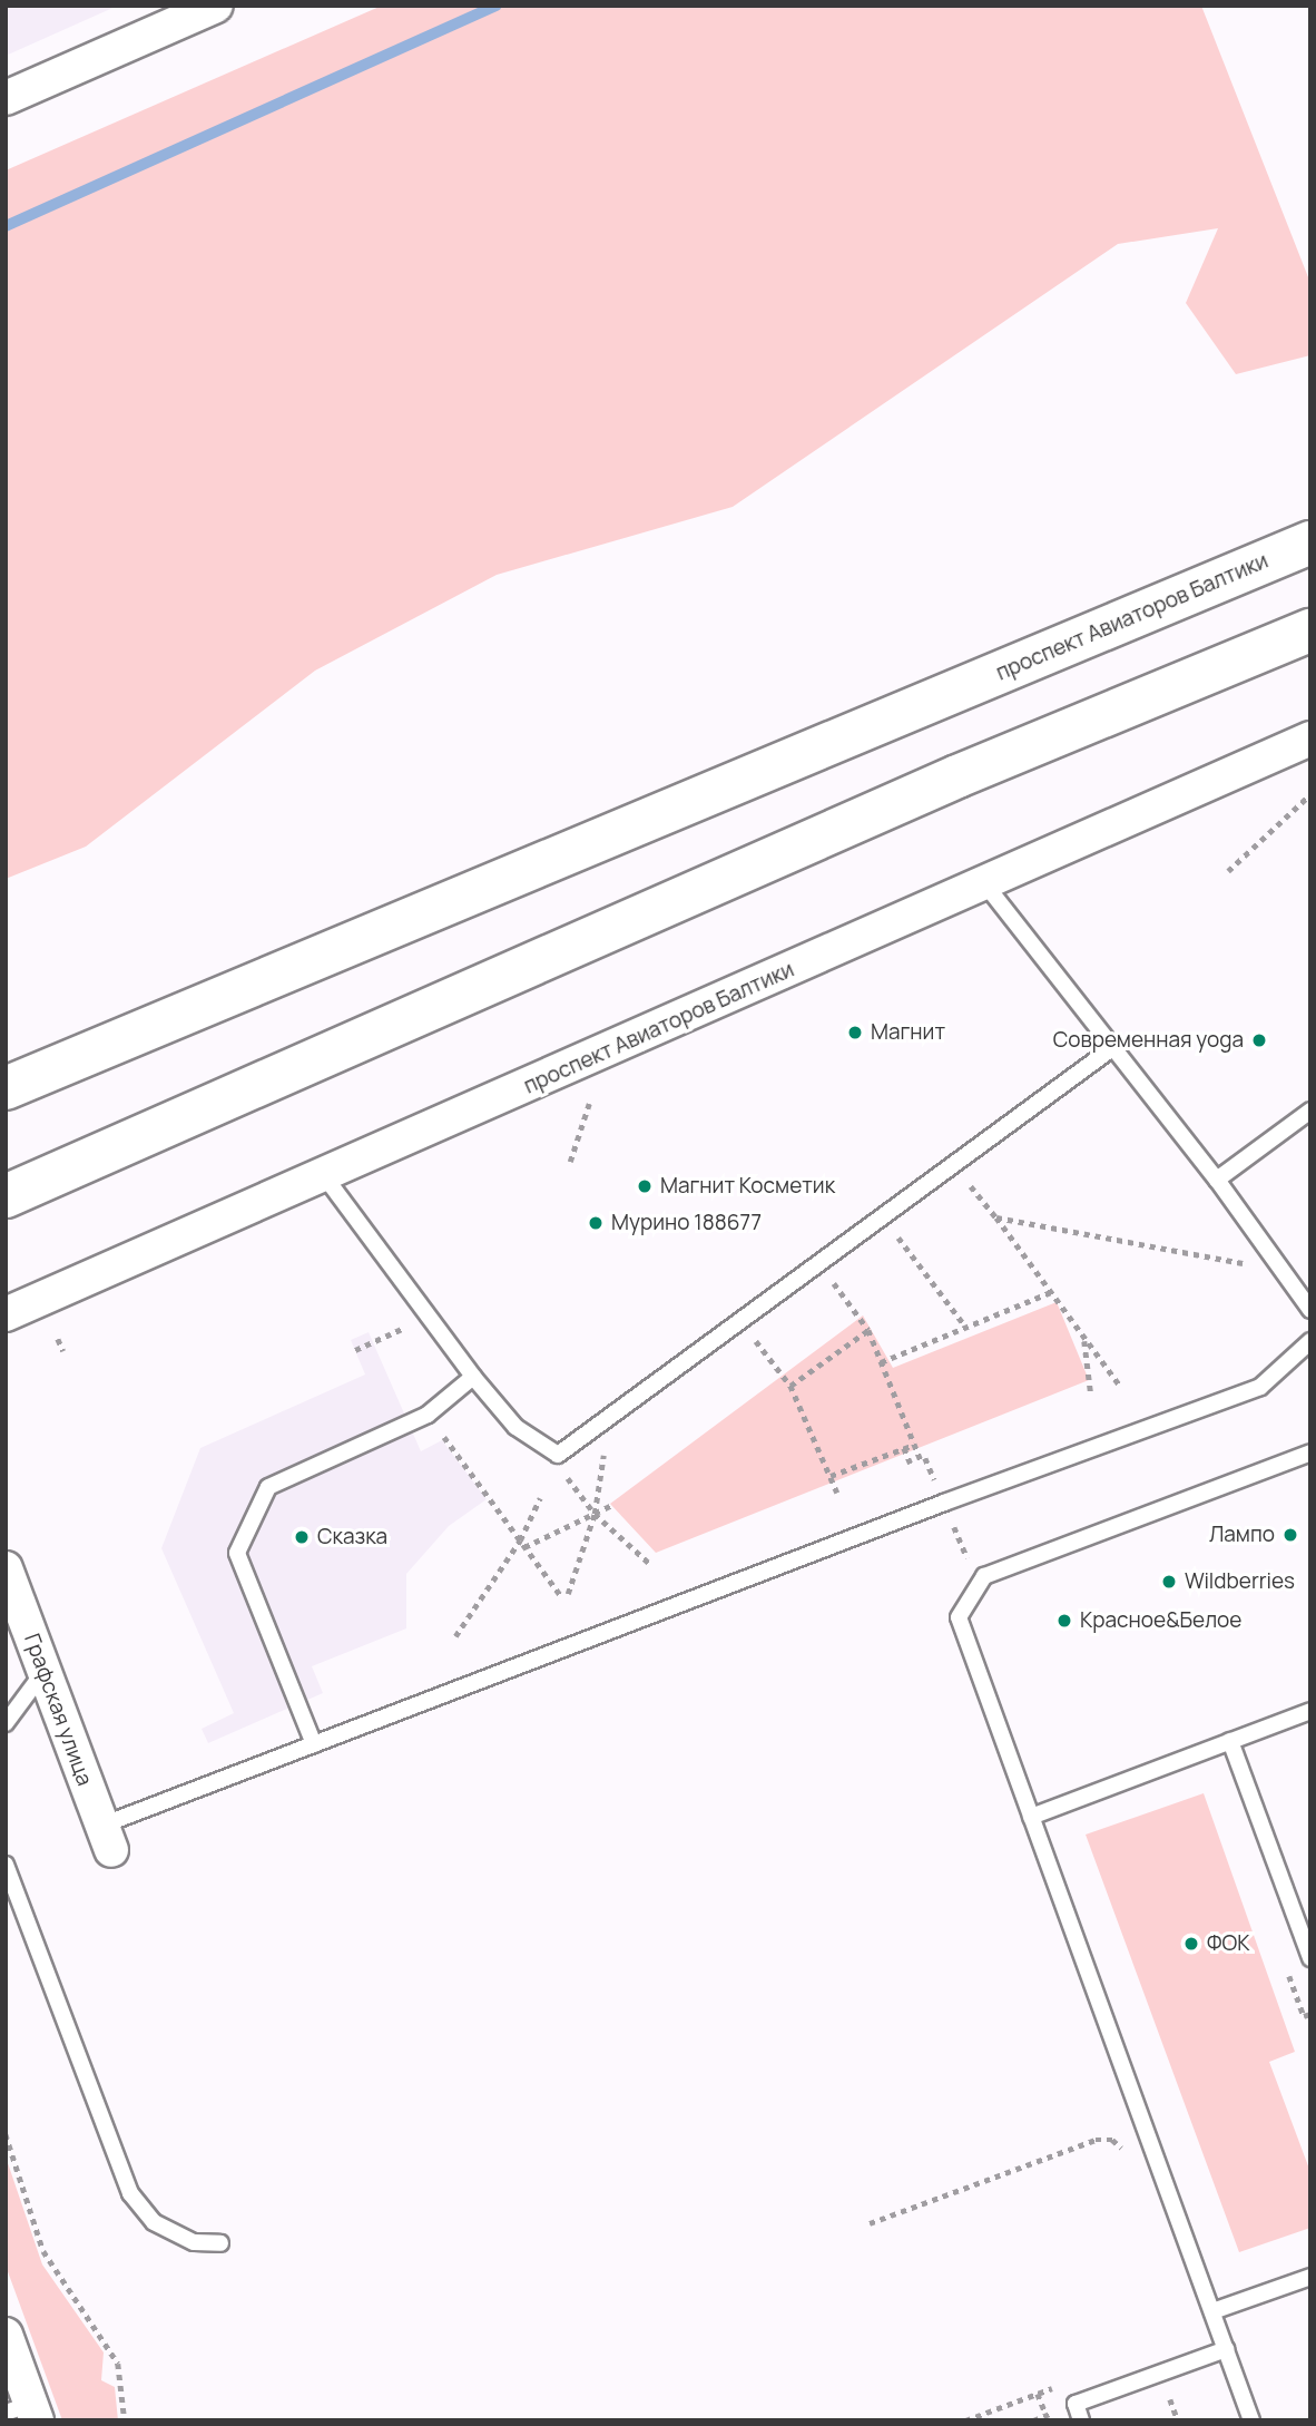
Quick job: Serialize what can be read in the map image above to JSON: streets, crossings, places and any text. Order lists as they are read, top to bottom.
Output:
{
  "streets": {
    "street": ["проспект Авиаторов Балтики", "Графская улица"]
  },
  "places": [
    "Магнит",
    "Современная yoga",
    "Магнит Косметик",
    "Мурино 188677",
    "Лампо",
    "Сказка",
    "Wildberries",
    "Красное&Белое",
    "ФОК"
  ]
}
